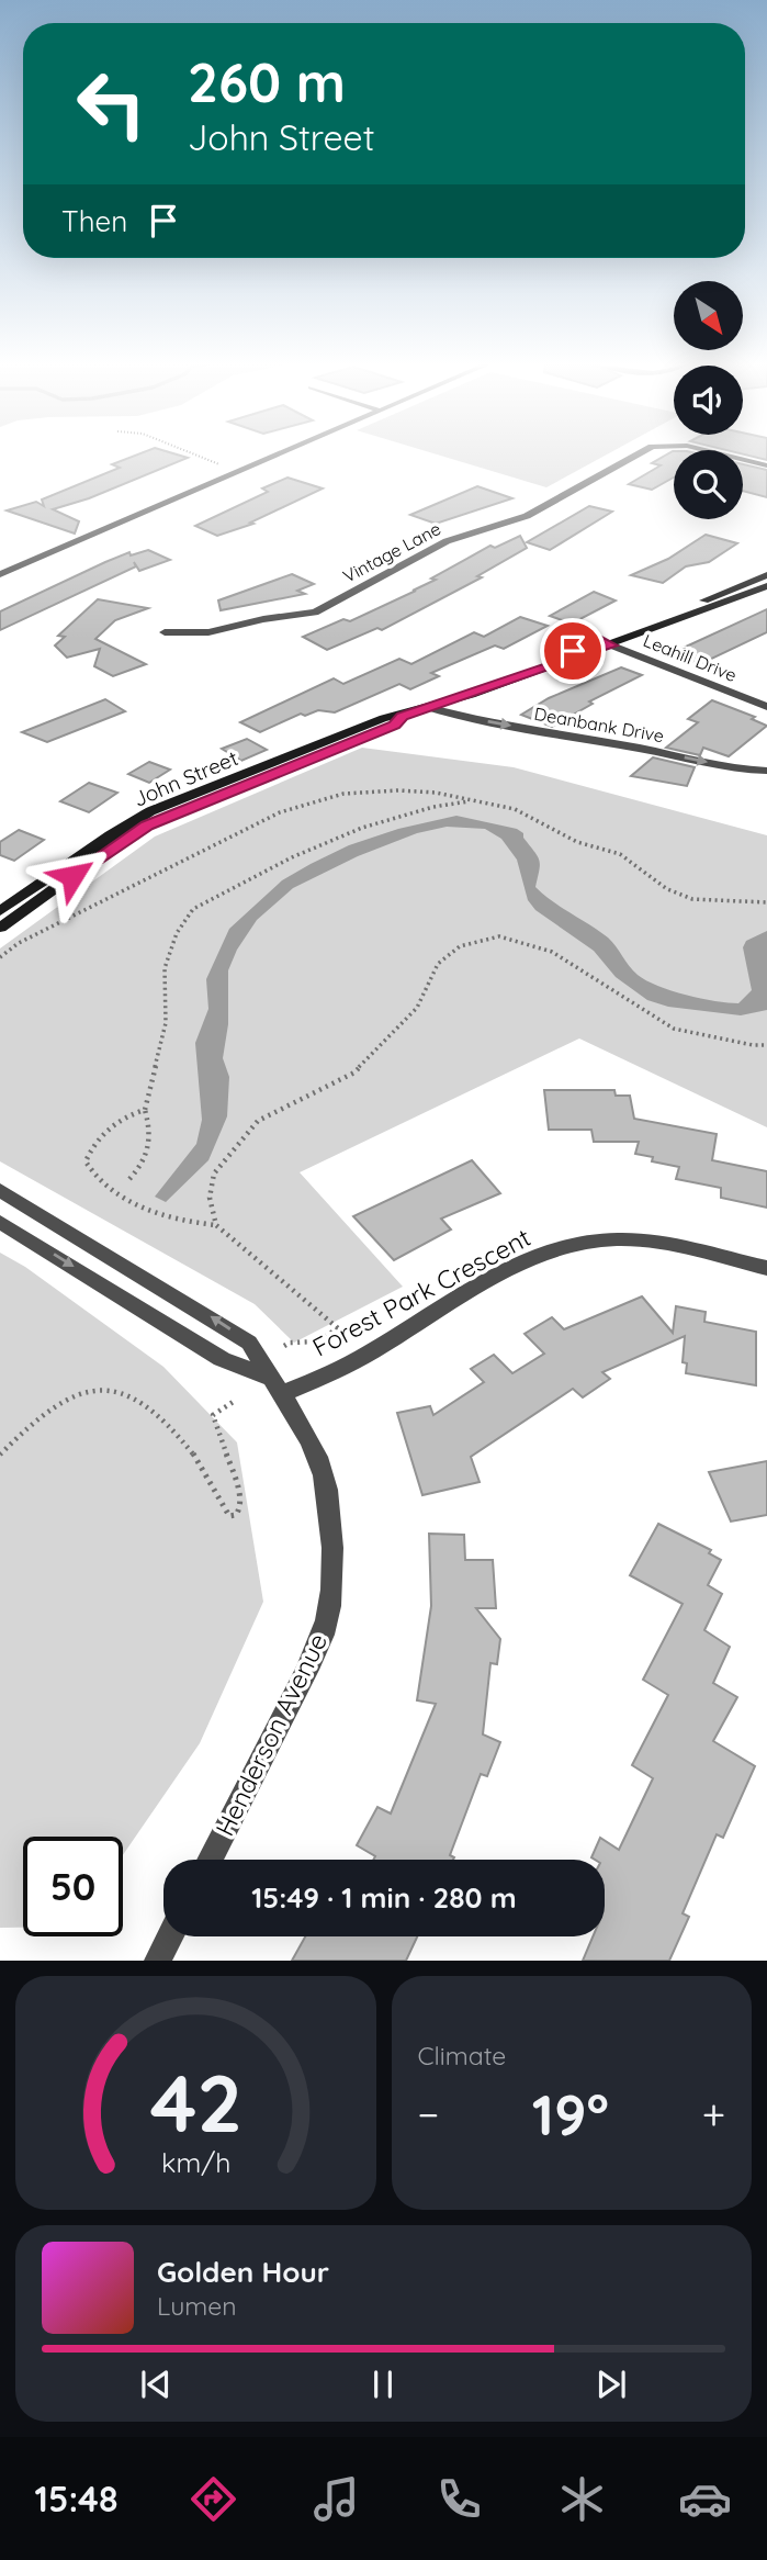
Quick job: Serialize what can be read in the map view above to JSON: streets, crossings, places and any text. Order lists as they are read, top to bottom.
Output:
{
  "streets": {
    "main road": ["John Street"],
    "street": [
      "Vintage Lane",
      "Leahill Drive",
      "Deanbank Drive",
      "Forest Park Crescent",
      "Henderson Avenue"
    ]
  },
  "crossings": [
    ["Leahill Drive", "John Street"],
    ["Deanbank Drive", "John Street"],
    ["Forest Park Crescent", "Henderson Avenue"]
  ],
  "one_way": ["Deanbank Drive"],
  "north": "bottom right",
  "page": {
    "turn": ["260 m", "John Street"],
    "then": "Then",
    "limit": "50",
    "trip": "15:49 · 1 min · 280 m",
    "tile": "Climate",
    "heat": ["−", "19°", "+"],
    "song": ["Golden Hour", "Lumen"],
    "tabs": "15:48",
    "gauge": ["42", "km/h"]
  }
}
